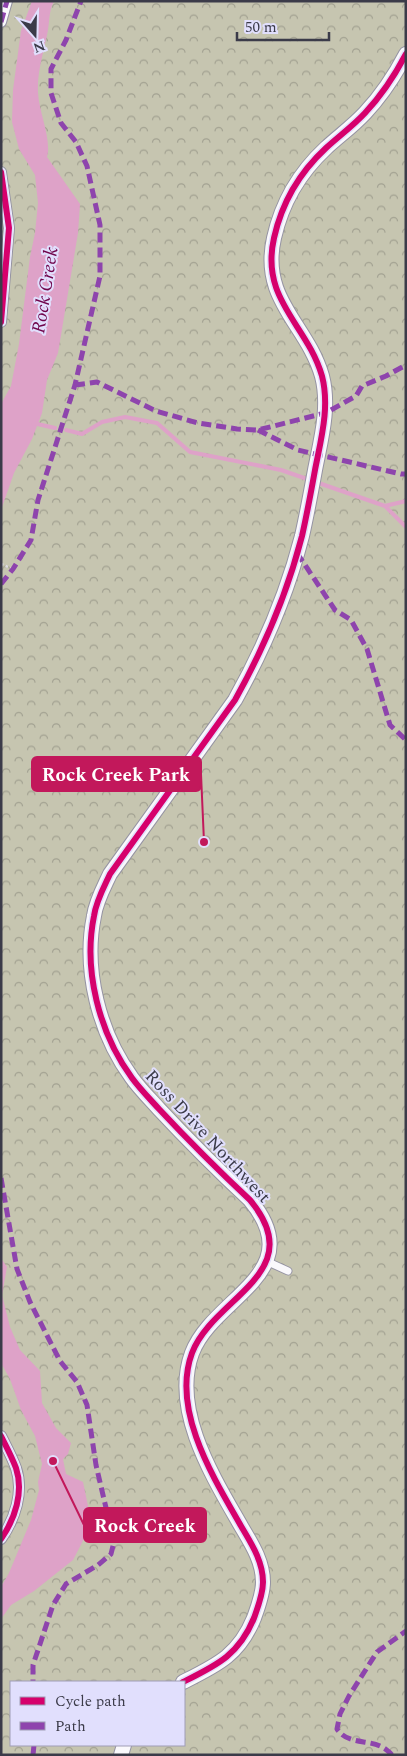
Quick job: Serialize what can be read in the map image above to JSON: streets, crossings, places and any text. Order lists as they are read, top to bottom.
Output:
{
  "streets": {
    "street": ["Ross Drive Northwest"]
  },
  "water": ["Rock Creek"],
  "places": ["Rock Creek Park", "Rock Creek"],
  "legend": ["Cycle path", "Path"],
  "scale_bar": "50 m",
  "north": "bottom"
}
